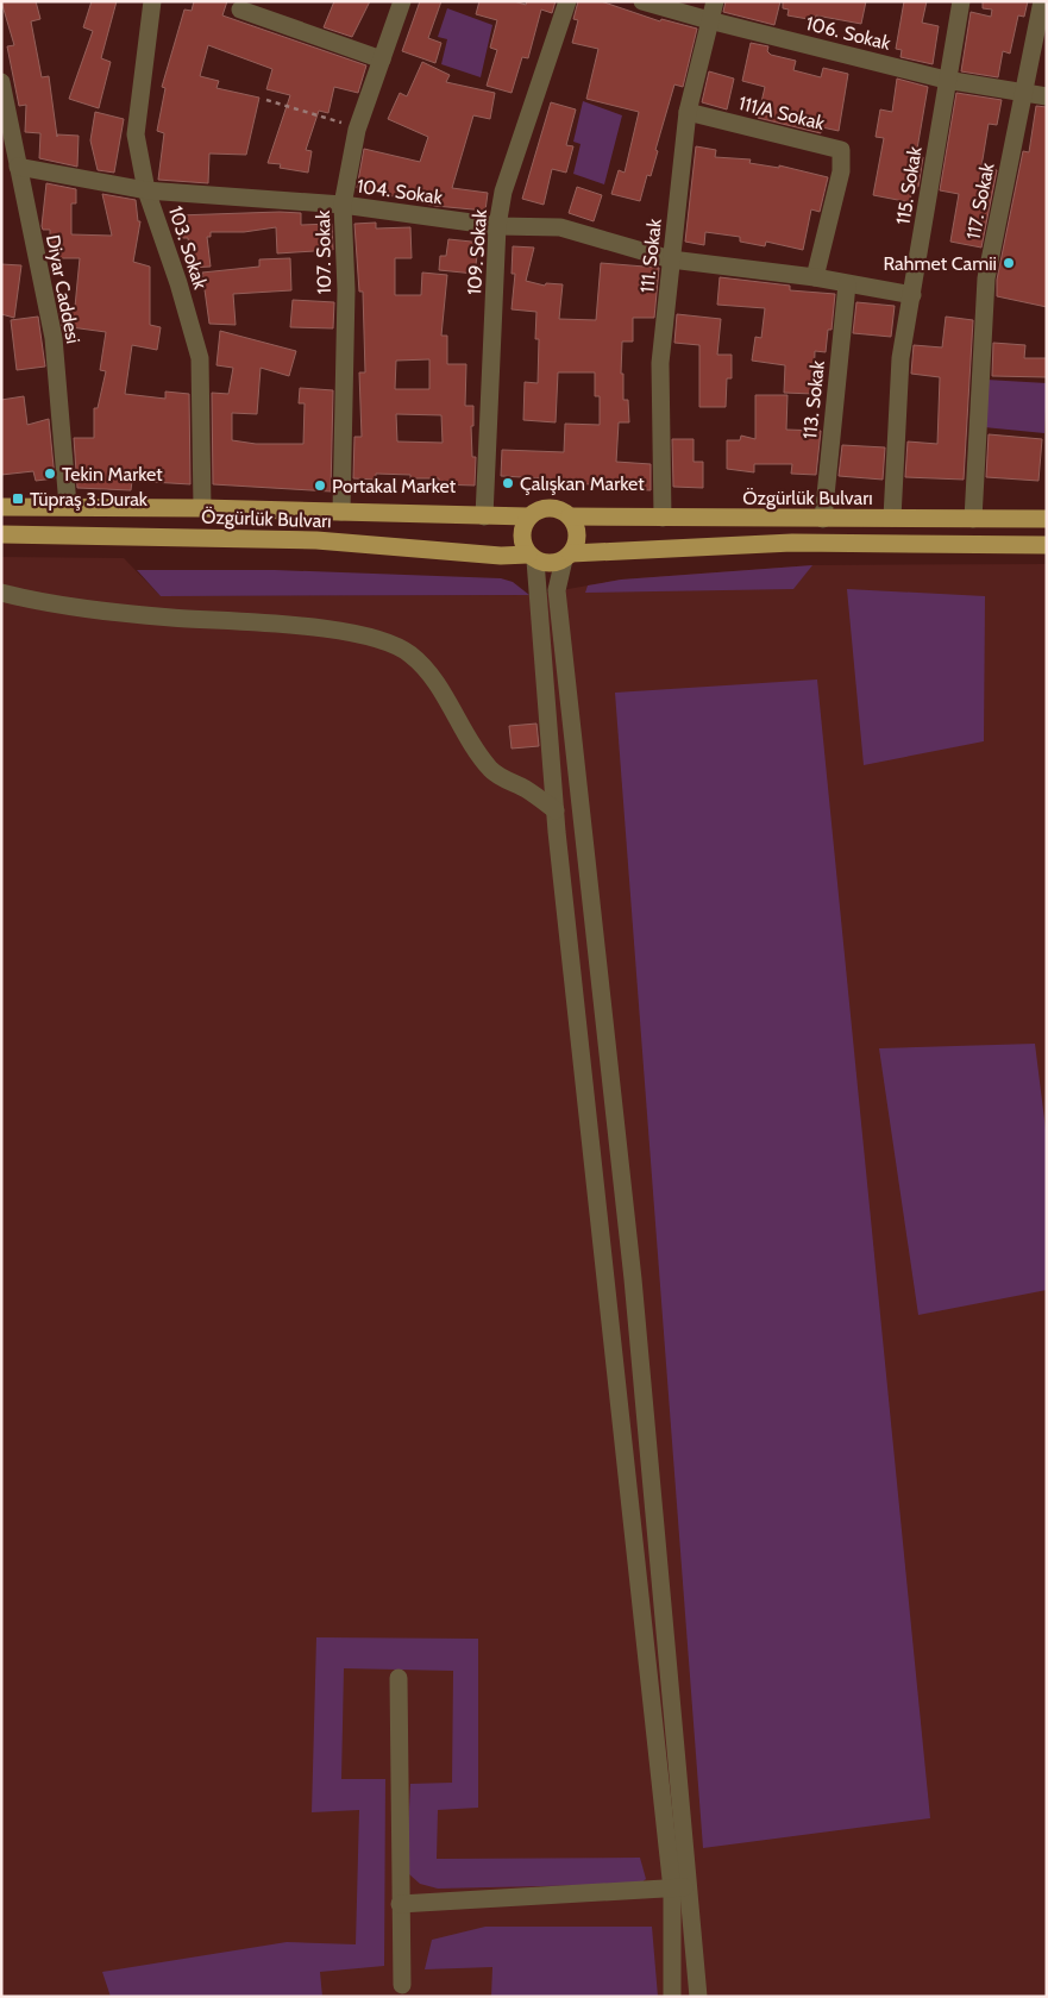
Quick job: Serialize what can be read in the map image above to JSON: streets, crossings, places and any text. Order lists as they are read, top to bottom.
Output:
{
  "streets": {
    "main road": ["Özgürlük Bulvarı"],
    "street": [
      "106. Sokak",
      "111/A Sokak",
      "115. Sokak",
      "104. Sokak",
      "117. Sokak",
      "103. Sokak",
      "107. Sokak",
      "109. Sokak",
      "111. Sokak",
      "Diyar Caddesi",
      "113. Sokak"
    ]
  },
  "crossings": [
    ["106. Sokak", "115. Sokak"],
    ["106. Sokak", "117. Sokak"],
    ["106. Sokak", "111. Sokak"],
    ["111/A Sokak", "104. Sokak"],
    ["111/A Sokak", "111. Sokak"],
    ["115. Sokak", "104. Sokak"],
    ["115. Sokak", "Özgürlük Bulvarı"],
    ["104. Sokak", "103. Sokak"],
    ["104. Sokak", "107. Sokak"],
    ["104. Sokak", "109. Sokak"],
    ["104. Sokak", "111. Sokak"],
    ["104. Sokak", "Diyar Caddesi"],
    ["104. Sokak", "113. Sokak"],
    ["117. Sokak", "Özgürlük Bulvarı"],
    ["103. Sokak", "Özgürlük Bulvarı"],
    ["107. Sokak", "Özgürlük Bulvarı"],
    ["109. Sokak", "Özgürlük Bulvarı"],
    ["111. Sokak", "Özgürlük Bulvarı"],
    ["Diyar Caddesi", "Özgürlük Bulvarı"],
    ["113. Sokak", "Özgürlük Bulvarı"]
  ],
  "places": {
    "other": [
      "Rahmet Camii",
      "Tekin Market",
      "Çalışkan Market",
      "Portakal Market"
    ],
    "transit": ["Tüpraş 3.Durak"]
  }
}
